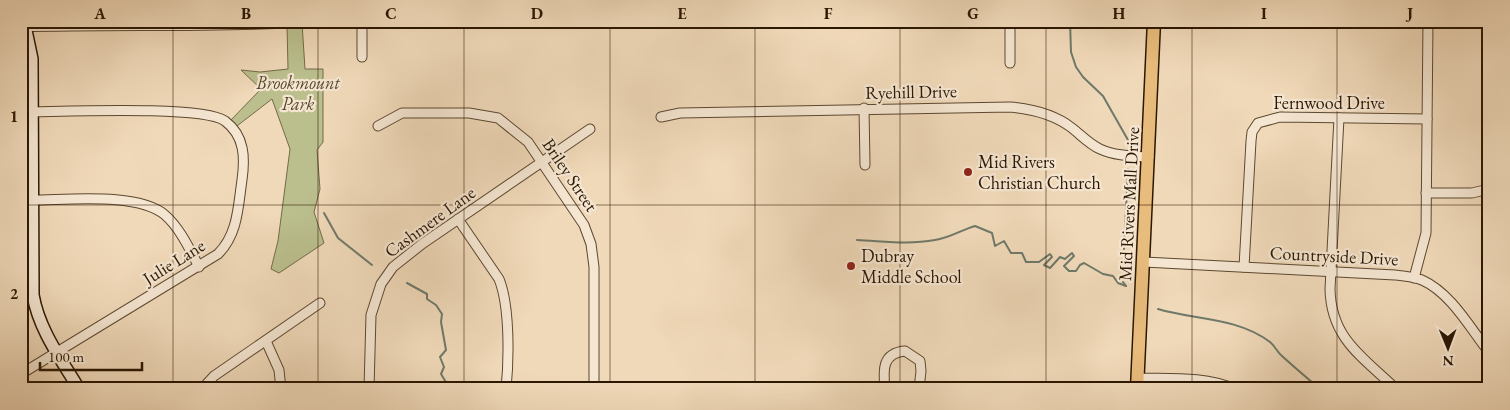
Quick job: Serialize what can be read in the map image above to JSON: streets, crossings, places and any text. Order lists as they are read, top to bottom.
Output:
{
  "streets": {
    "main road": ["Mid Rivers Mall Drive"],
    "street": [
      "Ryehill Drive",
      "Fernwood Drive",
      "Briley Street",
      "Cashmere Lane",
      "Countryside Drive",
      "Julie Lane"
    ]
  },
  "crossings": [
    ["Ryehill Drive", "Mid Rivers Mall Drive"],
    ["Fernwood Drive", "Countryside Drive"],
    ["Briley Street", "Cashmere Lane"],
    ["Mid Rivers Mall Drive", "Countryside Drive"]
  ],
  "parks": ["Brookmount Park"],
  "places": ["Mid Rivers Christian Church", "Dubray Middle School"],
  "scale_bar": "100 m",
  "north": "bottom",
  "grid": {
    "columns": [
      "A",
      "B",
      "C",
      "D",
      "E",
      "F",
      "G",
      "H",
      "I",
      "J"
    ],
    "rows": ["1", "2"]
  }
}
